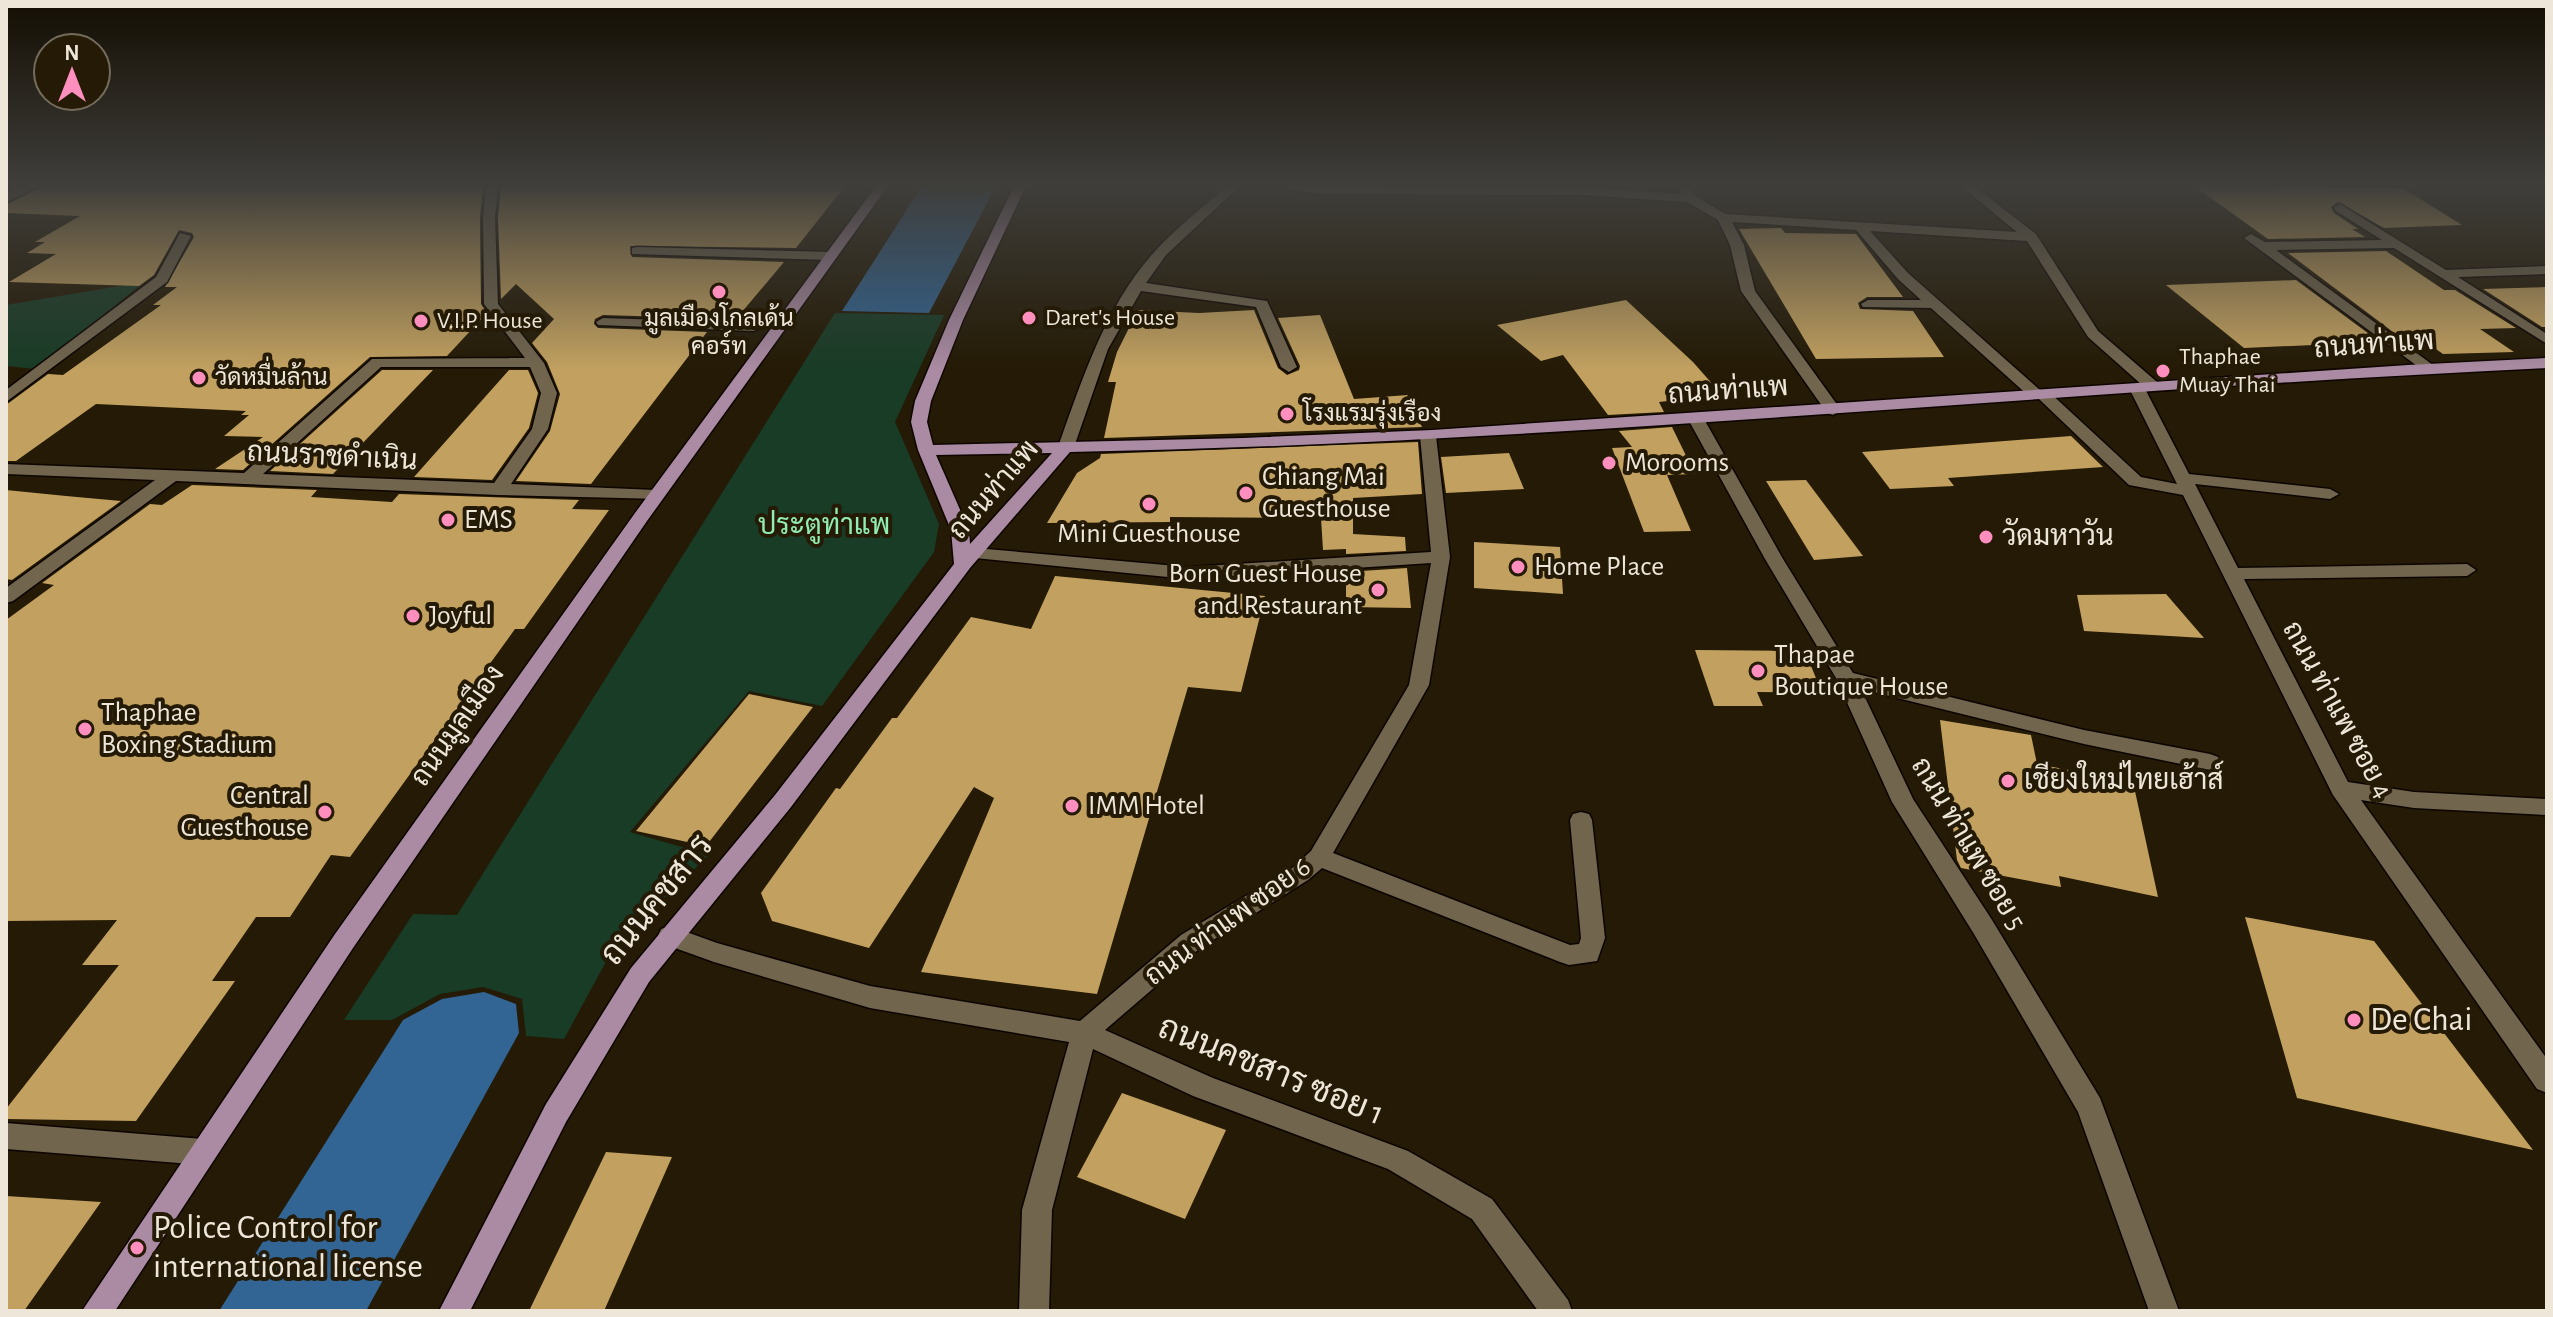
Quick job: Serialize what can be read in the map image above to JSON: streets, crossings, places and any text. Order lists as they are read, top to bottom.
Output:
{
  "streets": {
    "main road": ["ถนนท่าแพ", "ถนนมูลเมือง", "ถนนคชสาร"],
    "street": [
      "ถนนราชดำเนิน",
      "ถนน ท่าแพ ซอย 4",
      "ถนน ท่าแพ ซอย 5",
      "ถนน ท่าแพ ซอย 6",
      "ถนนคชสาร ซอย 1"
    ]
  },
  "crossings": [
    ["ถนนท่าแพ", "ถนน ท่าแพ ซอย 4"],
    ["ถนนท่าแพ", "ถนน ท่าแพ ซอย 5"],
    ["ถนนท่าแพ", "ถนนคชสาร"],
    ["ถนนท่าแพ", "ถนน ท่าแพ ซอย 6"],
    ["ถนนราชดำเนิน", "ถนนมูลเมือง"],
    ["ถนนคชสาร", "ถนนคชสาร ซอย 1"],
    ["ถนน ท่าแพ ซอย 6", "ถนนคชสาร ซอย 1"]
  ],
  "parks": ["ประตูท่าแพ"],
  "places": [
    "มูลเมืองโกลเด้น คอร์ท",
    "Daret's House",
    "V.I.P. House",
    "Thaphae Muay Thai",
    "วัดหมื่นล้าน",
    "โรงแรมรุ่งเรือง",
    "Morooms",
    "Chiang Mai Guesthouse",
    "Mini Guesthouse",
    "EMS",
    "วัดมหาวัน",
    "Home Place",
    "Born Guest House and Restaurant",
    "Joyful",
    "Thapae Boutique House",
    "Thaphae Boxing Stadium",
    "เชียงใหม่ไทยเฮ้าส์",
    "IMM Hotel",
    "Central Guesthouse",
    "De Chai",
    "Police Control for international license"
  ],
  "north": "top"
}
